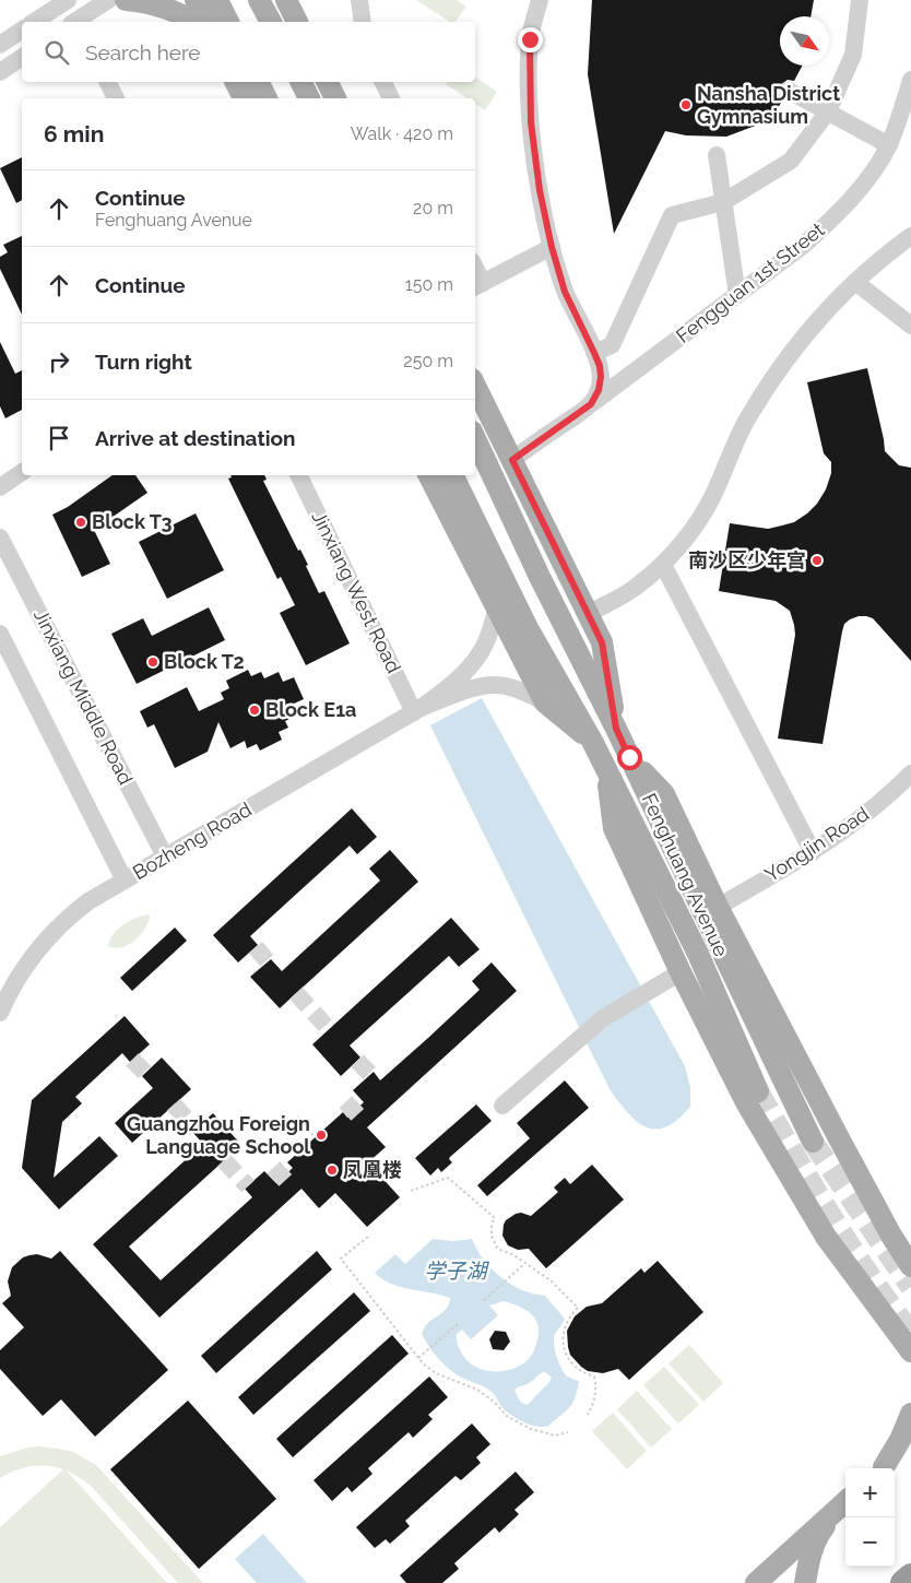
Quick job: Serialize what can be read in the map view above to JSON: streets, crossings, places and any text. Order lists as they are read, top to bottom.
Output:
{
  "streets": {
    "main road": ["Fenghuang Avenue"],
    "street": [
      "Fengguan 1st Street",
      "Jinxiang West Road",
      "Jinxiang Middle Road",
      "Bozheng Road",
      "Yongjin Road"
    ]
  },
  "crossings": [
    ["Jinxiang West Road", "Bozheng Road"],
    ["Jinxiang Middle Road", "Bozheng Road"]
  ],
  "water": ["学子湖"],
  "places": [
    "Nansha District Gymnasium",
    "Block T3",
    "南沙区少年宫",
    "Block T2",
    "Block E1a",
    "Guangzhou Foreign Language School",
    "凤凰楼"
  ],
  "north": "bottom right",
  "page": {
    "search": "Search here",
    "heading": ["6 min", "Walk · 420 m"],
    "list": [
      ["Continue", "Fenghuang Avenue", "20 m"],
      ["Continue", "150 m"],
      ["Turn right", "250 m"],
      "Arrive at destination"
    ],
    "map_buttons": ["+", "−"]
  }
}
